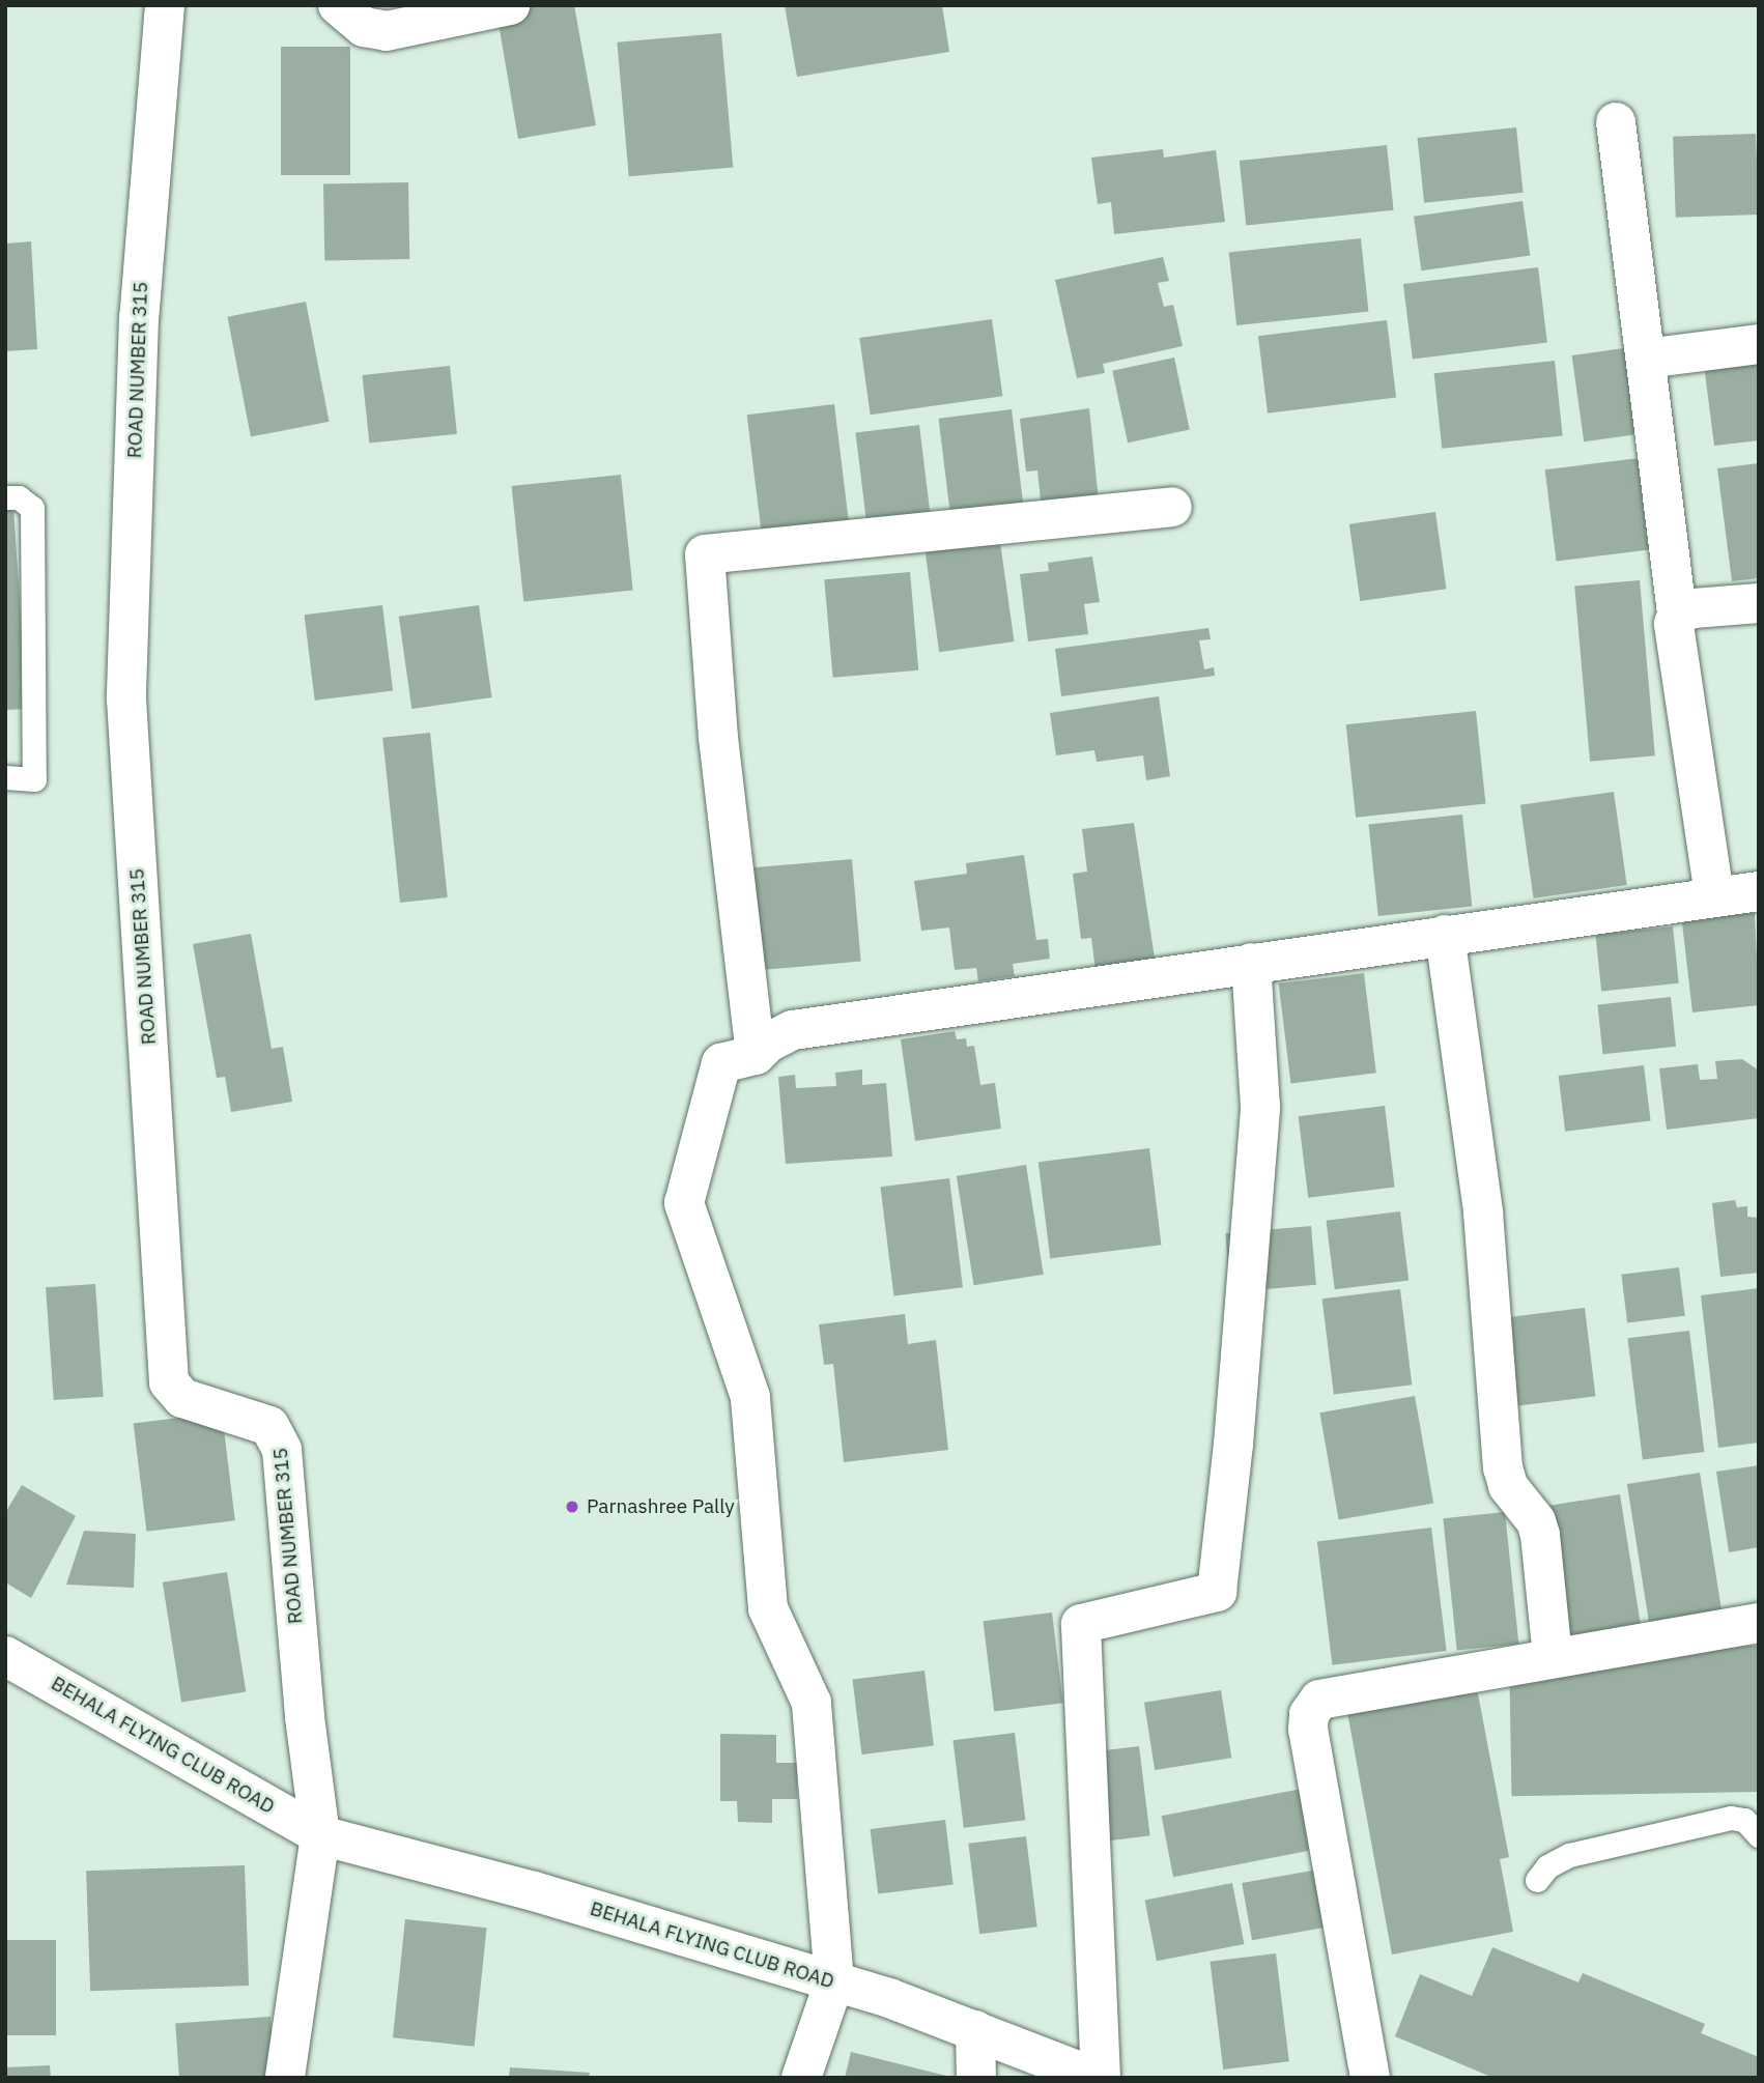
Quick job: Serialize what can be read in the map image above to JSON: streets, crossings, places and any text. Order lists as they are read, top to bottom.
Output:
{
  "streets": {
    "street": ["ROAD NUMBER 315", "BEHALA FLYING CLUB ROAD"]
  },
  "crossings": [
    ["ROAD NUMBER 315", "BEHALA FLYING CLUB ROAD"]
  ],
  "places": ["Parnashree Pally"]
}
